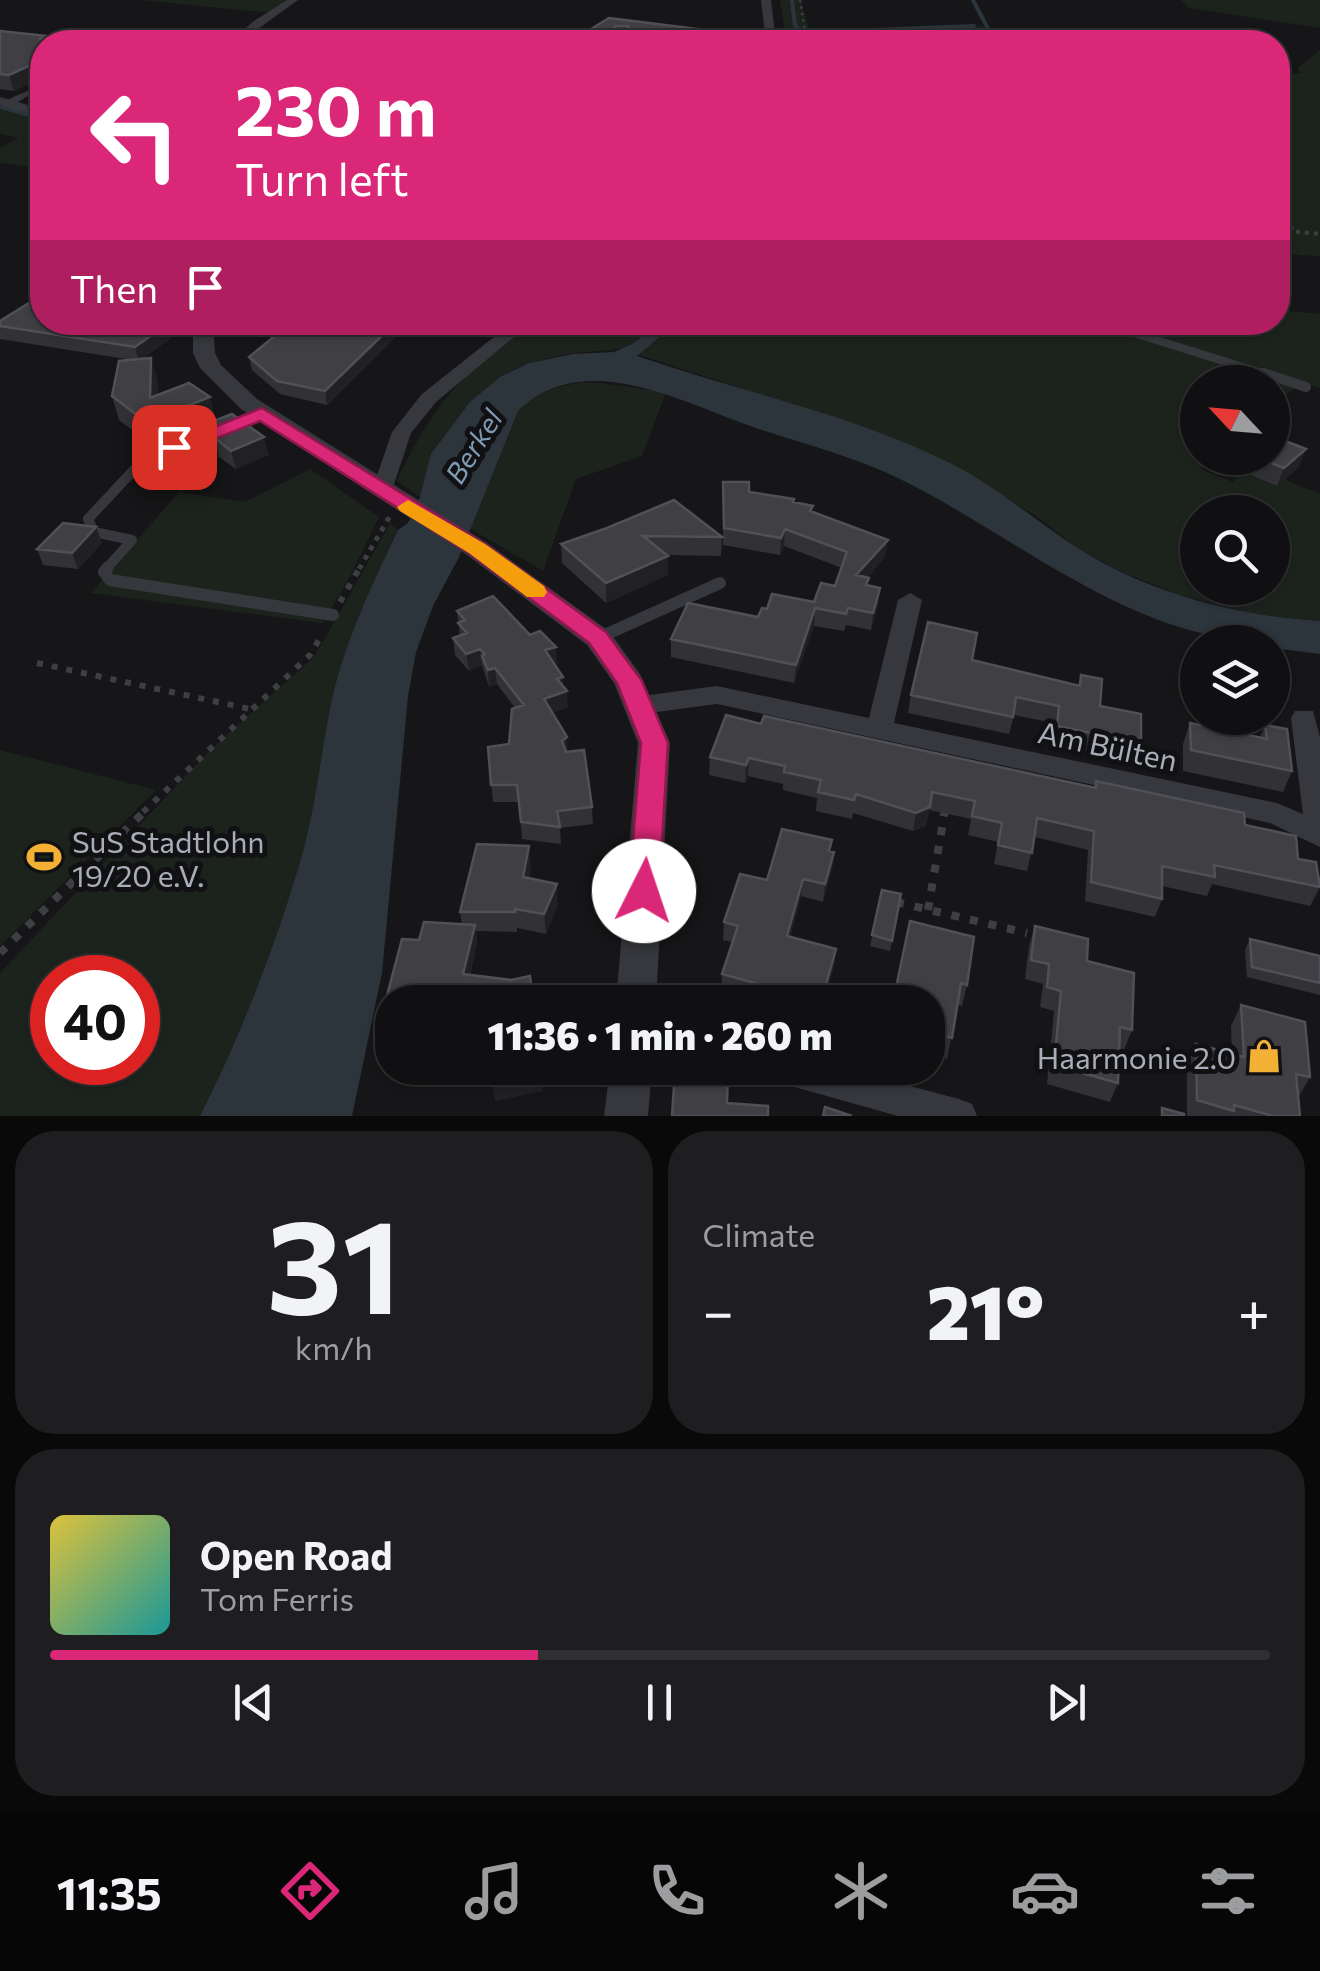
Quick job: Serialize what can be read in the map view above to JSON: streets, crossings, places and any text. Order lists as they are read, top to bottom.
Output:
{
  "streets": {
    "street": ["Am Bülten"]
  },
  "water": ["Berkel"],
  "places": {
    "sports": ["SuS Stadtlohn 19/20 e.V."],
    "shop": ["Haarmonie 2.0"]
  },
  "north": "top left",
  "page": {
    "turn": ["230 m", "Turn left"],
    "then": "Then",
    "limit": "40",
    "trip": "11:36 · 1 min · 260 m",
    "tile": [
      ["31", "km/h"],
      "Climate"
    ],
    "heat": ["−", "21°", "+"],
    "song": ["Open Road", "Tom Ferris"],
    "tabs": "11:35"
  }
}
